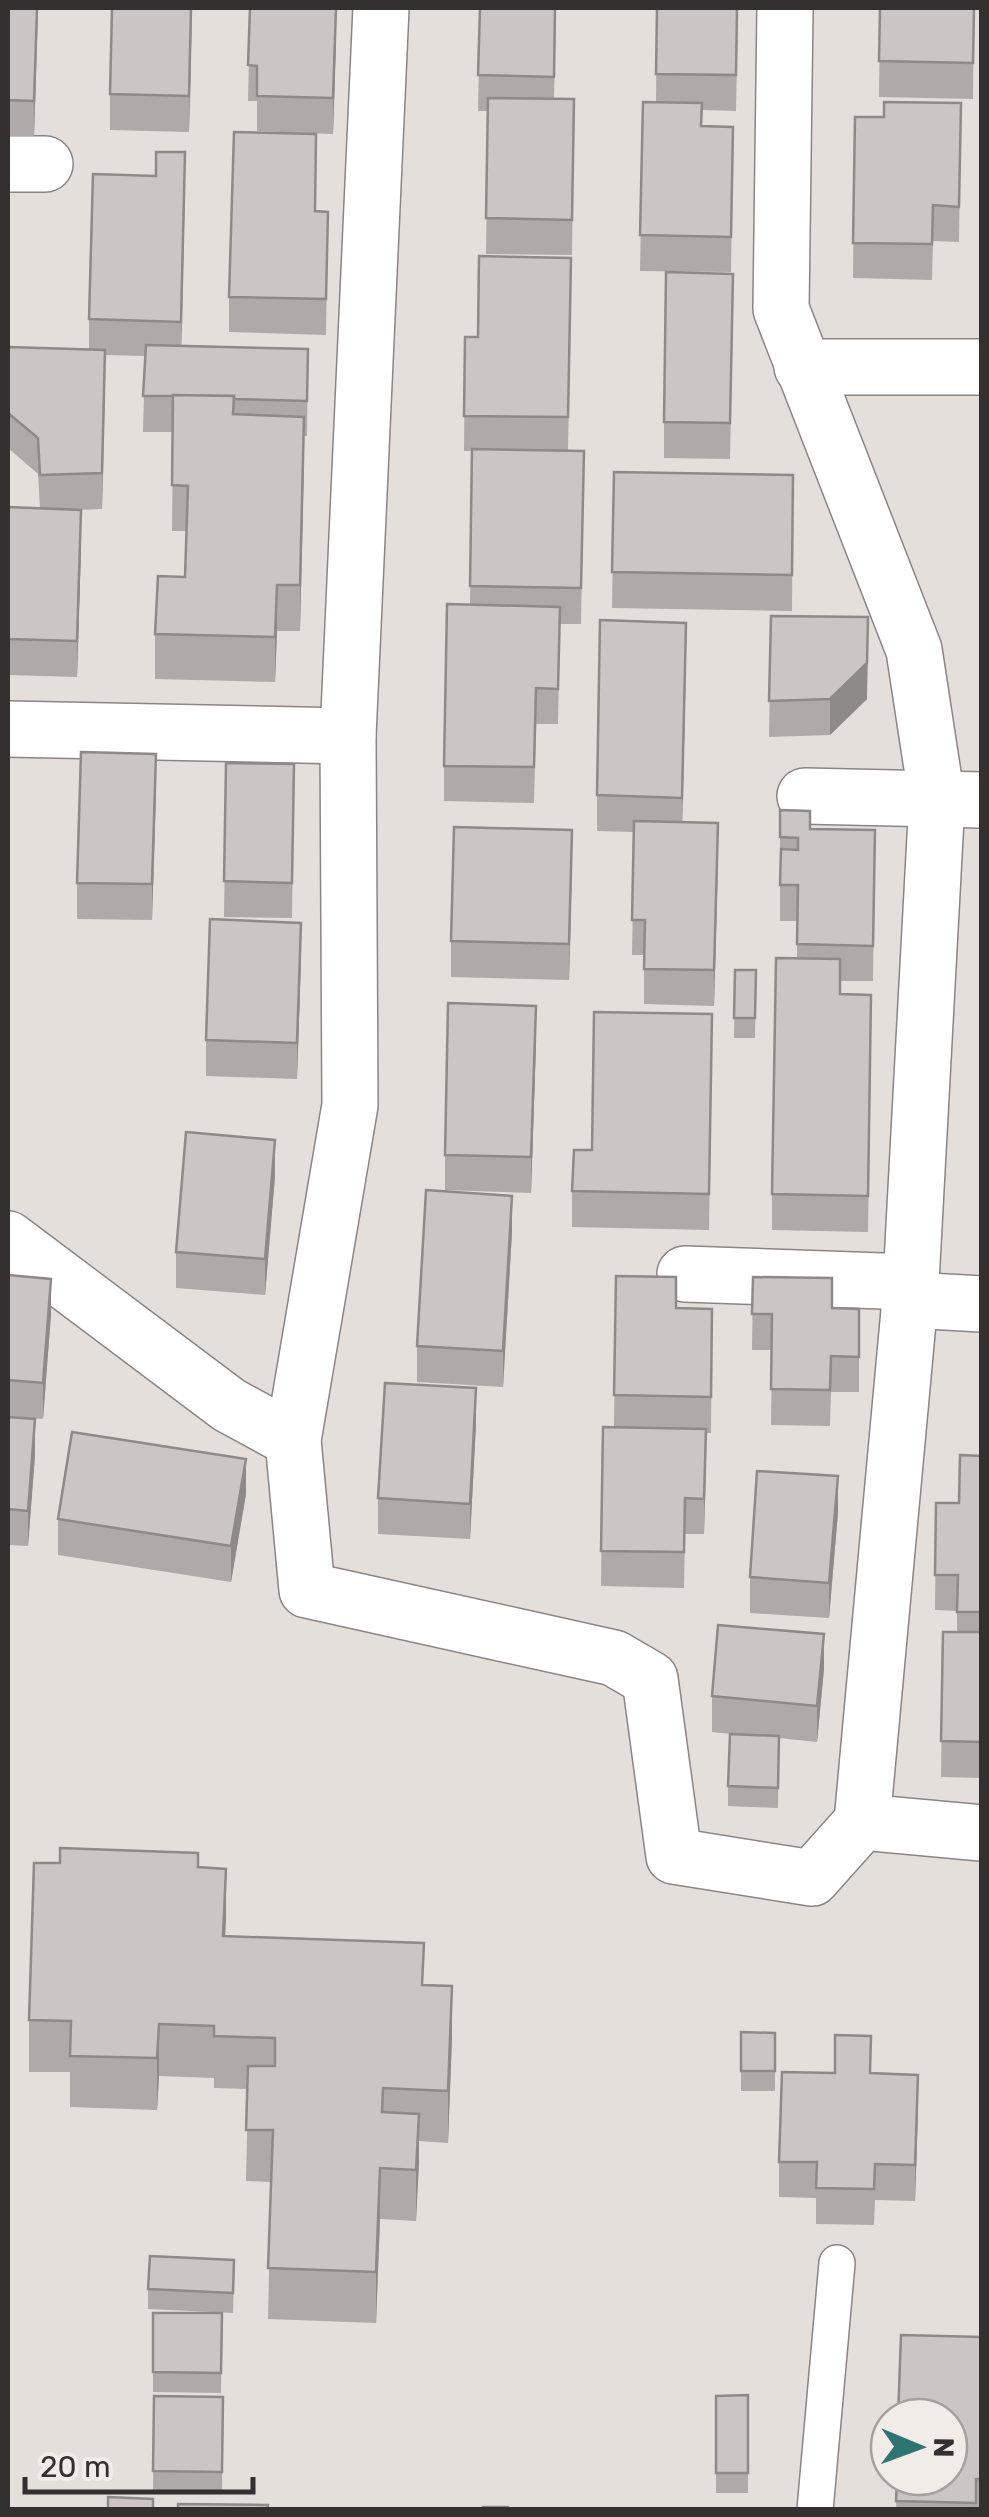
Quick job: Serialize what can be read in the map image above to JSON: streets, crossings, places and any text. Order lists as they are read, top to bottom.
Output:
{
  "scale_bar": "20 m",
  "north": "right"
}
